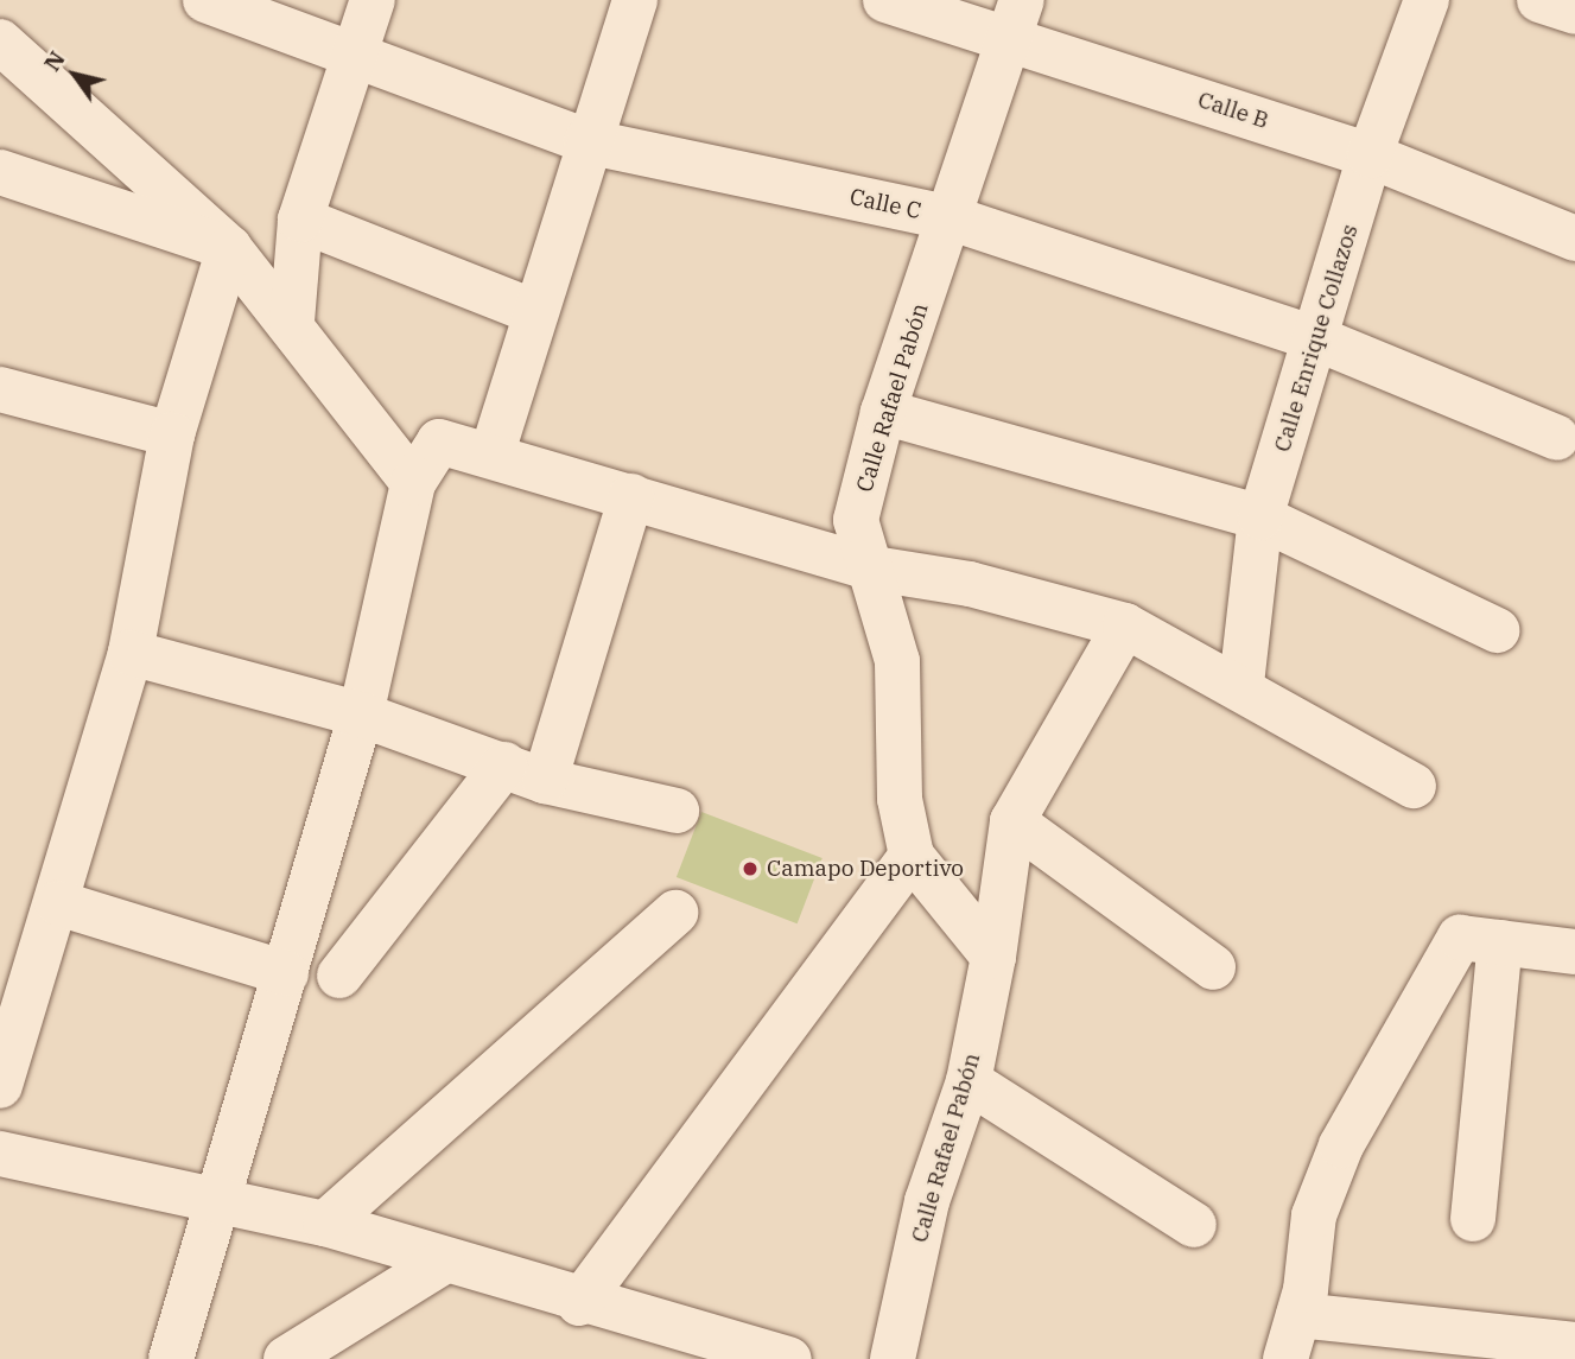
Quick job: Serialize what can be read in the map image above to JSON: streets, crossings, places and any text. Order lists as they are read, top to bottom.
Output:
{
  "streets": {
    "street": [
      "Calle B",
      "Calle C",
      "Calle Enrique Collazos",
      "Calle Rafael Pabón"
    ]
  },
  "crossings": [
    ["Calle B", "Calle Enrique Collazos"],
    ["Calle B", "Calle Rafael Pabón"],
    ["Calle C", "Calle Enrique Collazos"],
    ["Calle C", "Calle Rafael Pabón"]
  ],
  "places": ["Camapo Deportivo"],
  "north": "top left"
}
